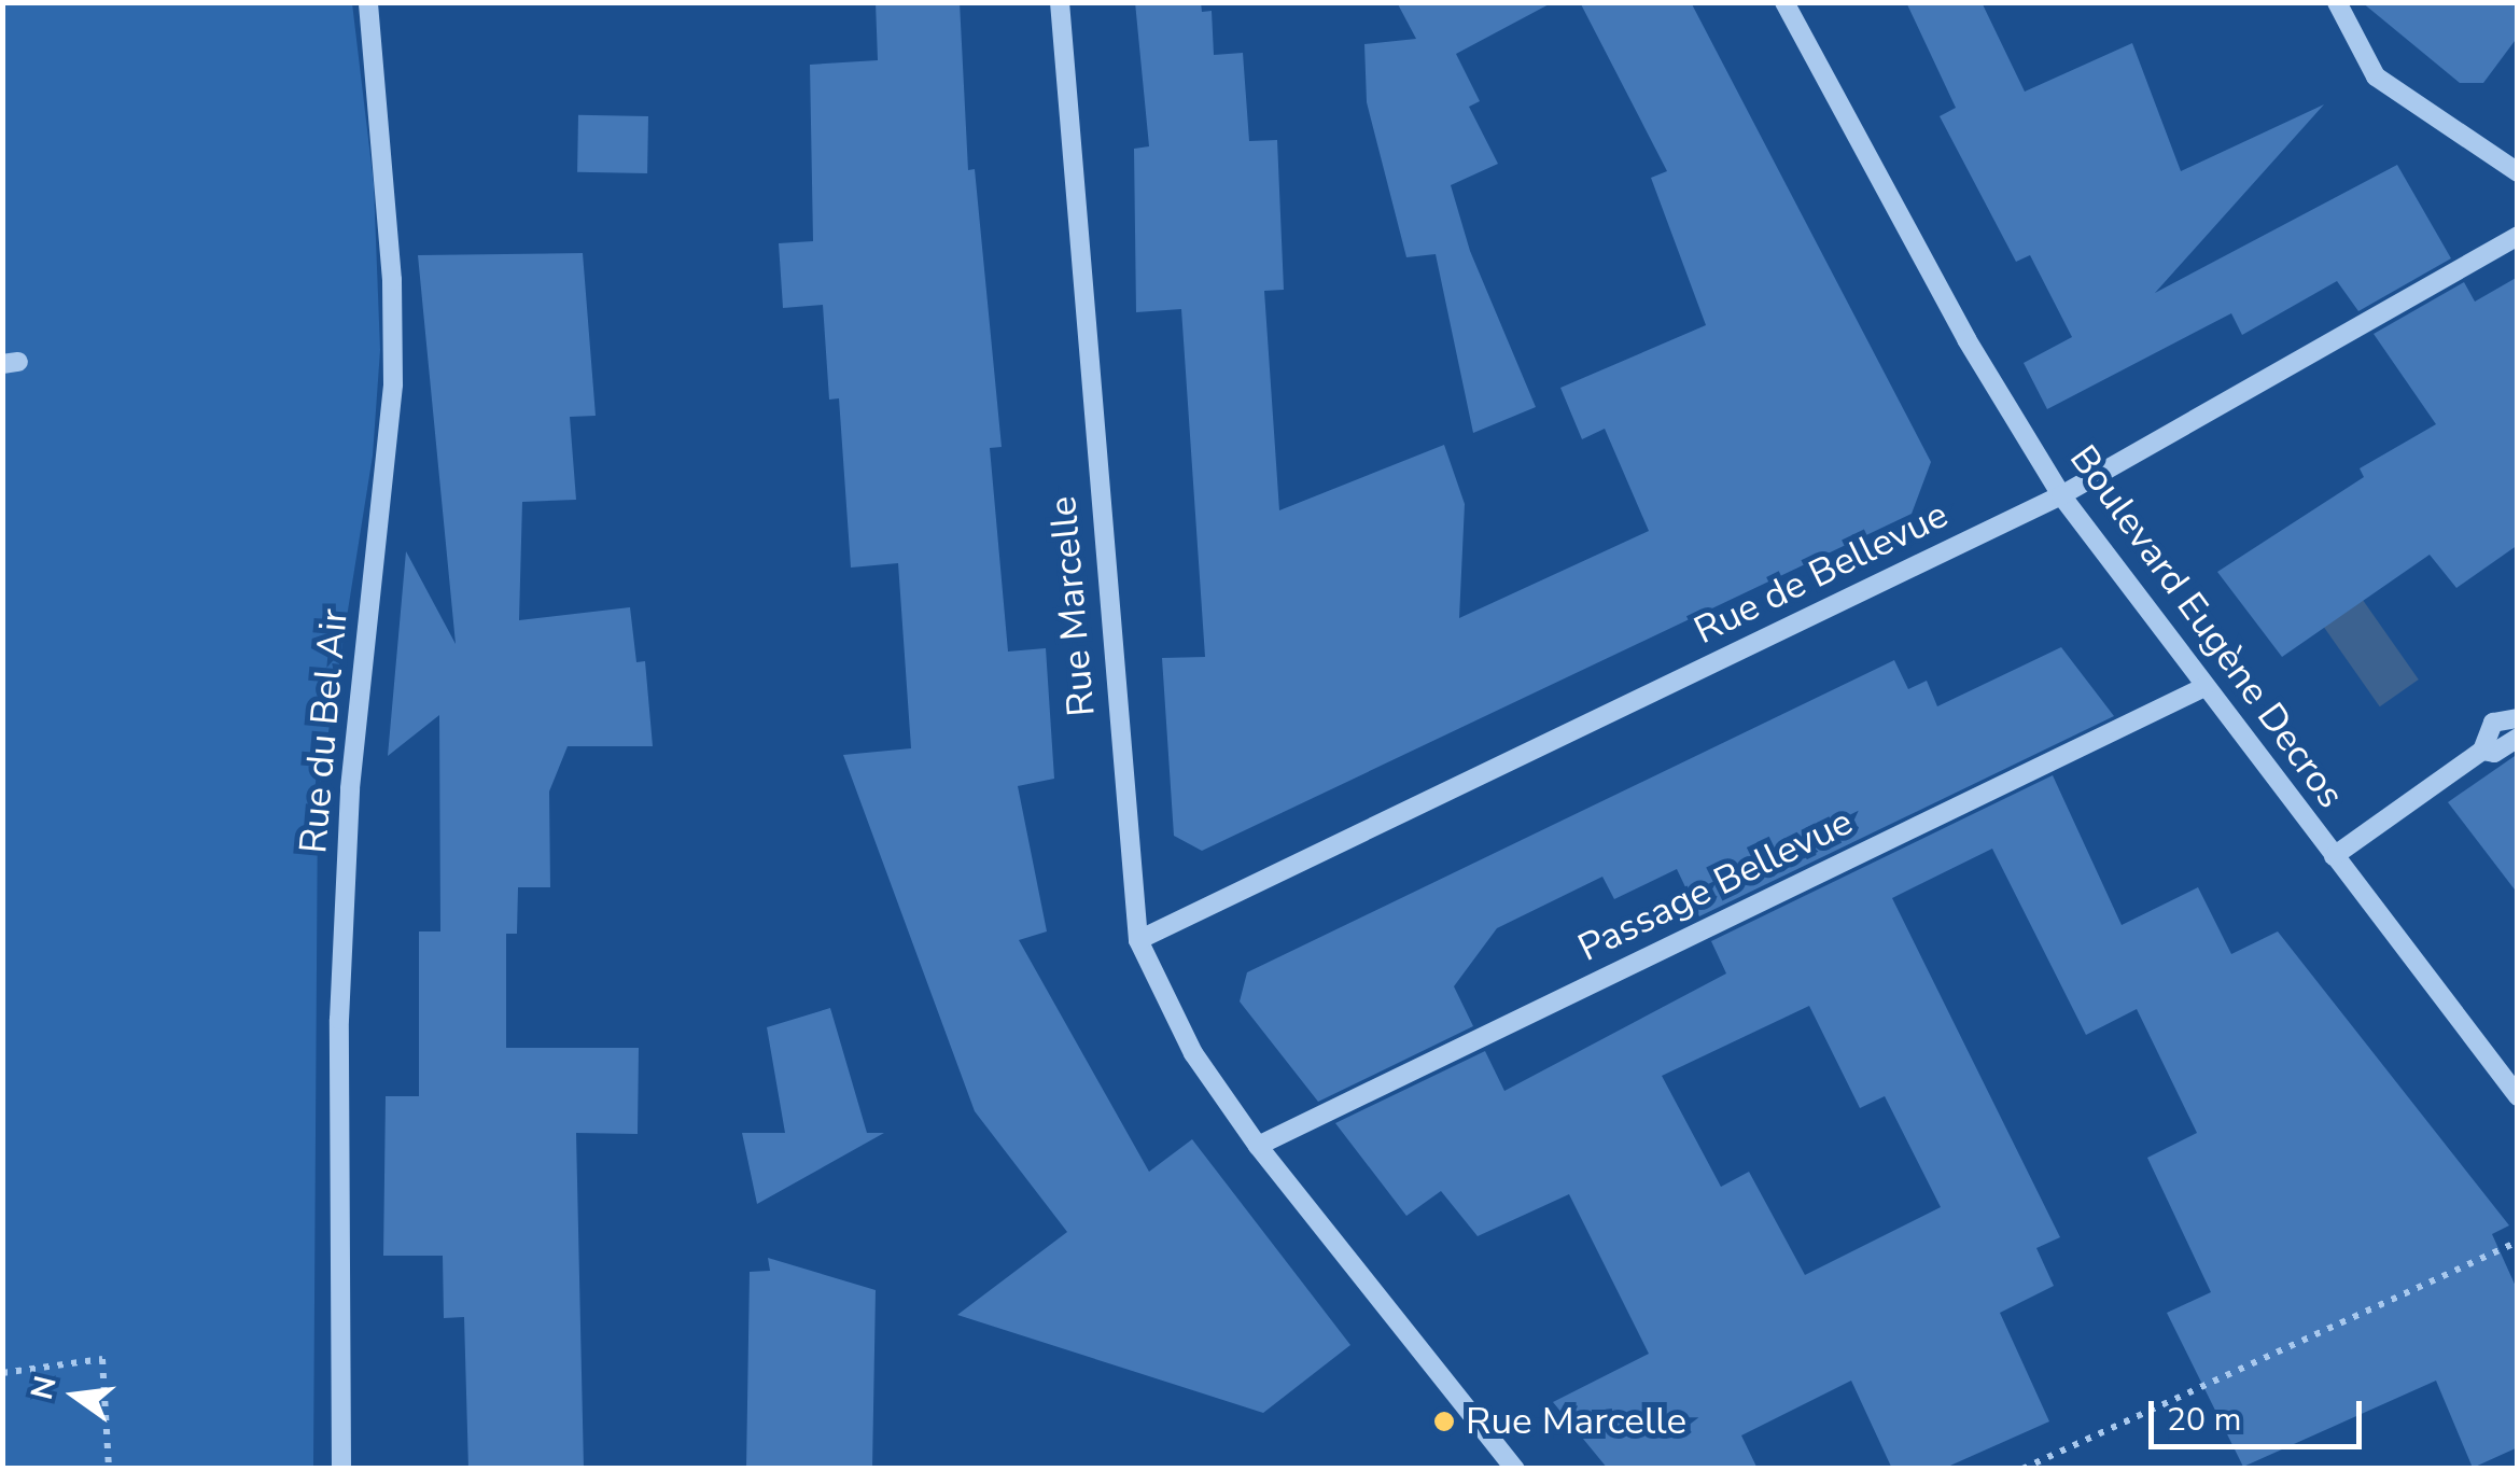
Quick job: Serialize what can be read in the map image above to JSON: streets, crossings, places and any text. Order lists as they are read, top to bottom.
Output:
{
  "streets": {
    "street": [
      "Rue de Bellevue",
      "Rue Marcelle",
      "Boulevard Eugène Decros",
      "Rue du Bel Air",
      "Passage Bellevue"
    ]
  },
  "crossings": [
    ["Rue de Bellevue", "Rue Marcelle"],
    ["Rue de Bellevue", "Boulevard Eugène Decros"],
    ["Rue Marcelle", "Passage Bellevue"],
    ["Boulevard Eugène Decros", "Passage Bellevue"]
  ],
  "places": ["Rue Marcelle"],
  "scale_bar": "20 m",
  "north": "left"
}
